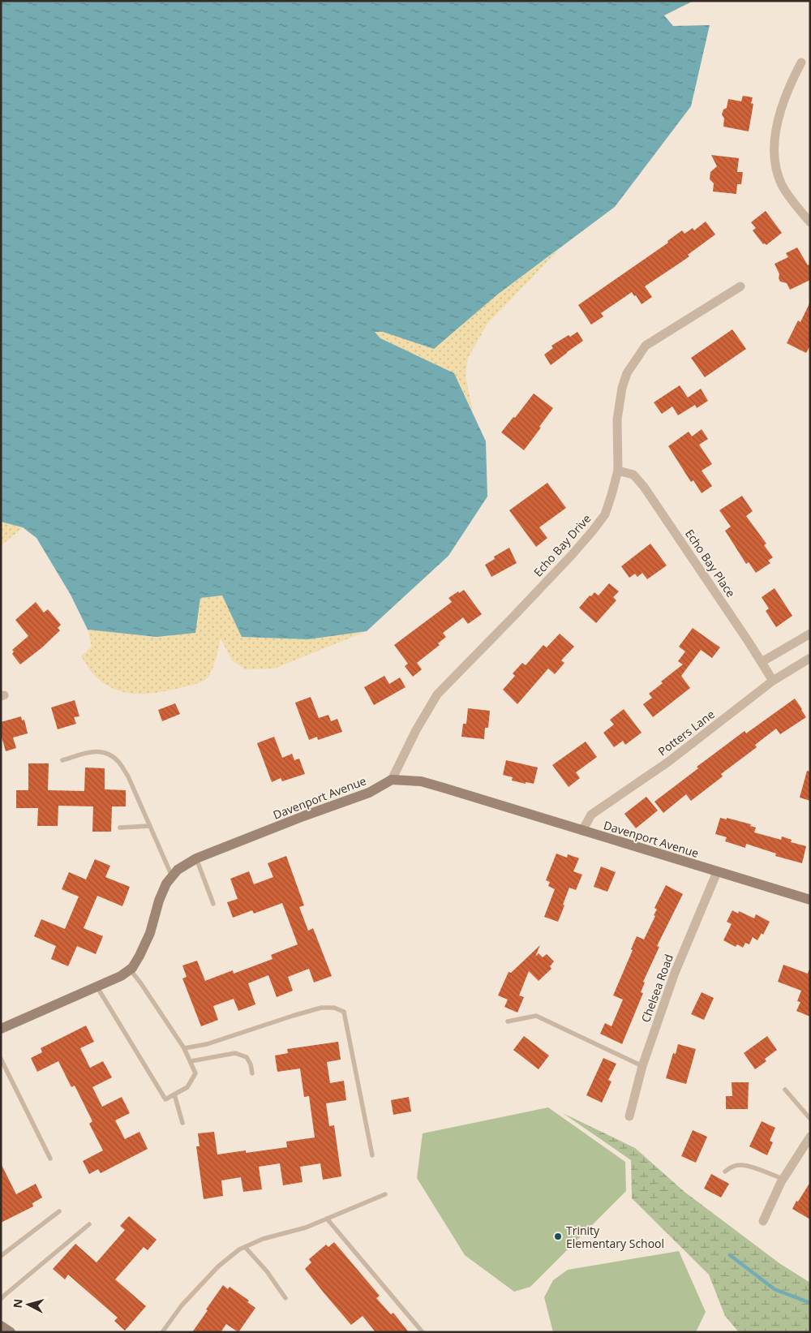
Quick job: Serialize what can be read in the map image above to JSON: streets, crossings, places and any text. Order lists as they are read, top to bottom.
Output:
{
  "streets": {
    "street": [
      "Echo Bay Drive",
      "Echo Bay Place",
      "Potters Lane",
      "Davenport Avenue",
      "Chelsea Road"
    ]
  },
  "crossings": [
    ["Echo Bay Drive", "Echo Bay Place"],
    ["Echo Bay Drive", "Davenport Avenue"],
    ["Echo Bay Place", "Potters Lane"],
    ["Potters Lane", "Davenport Avenue"],
    ["Davenport Avenue", "Chelsea Road"]
  ],
  "places": ["Trinity Elementary School"],
  "north": "left"
}
